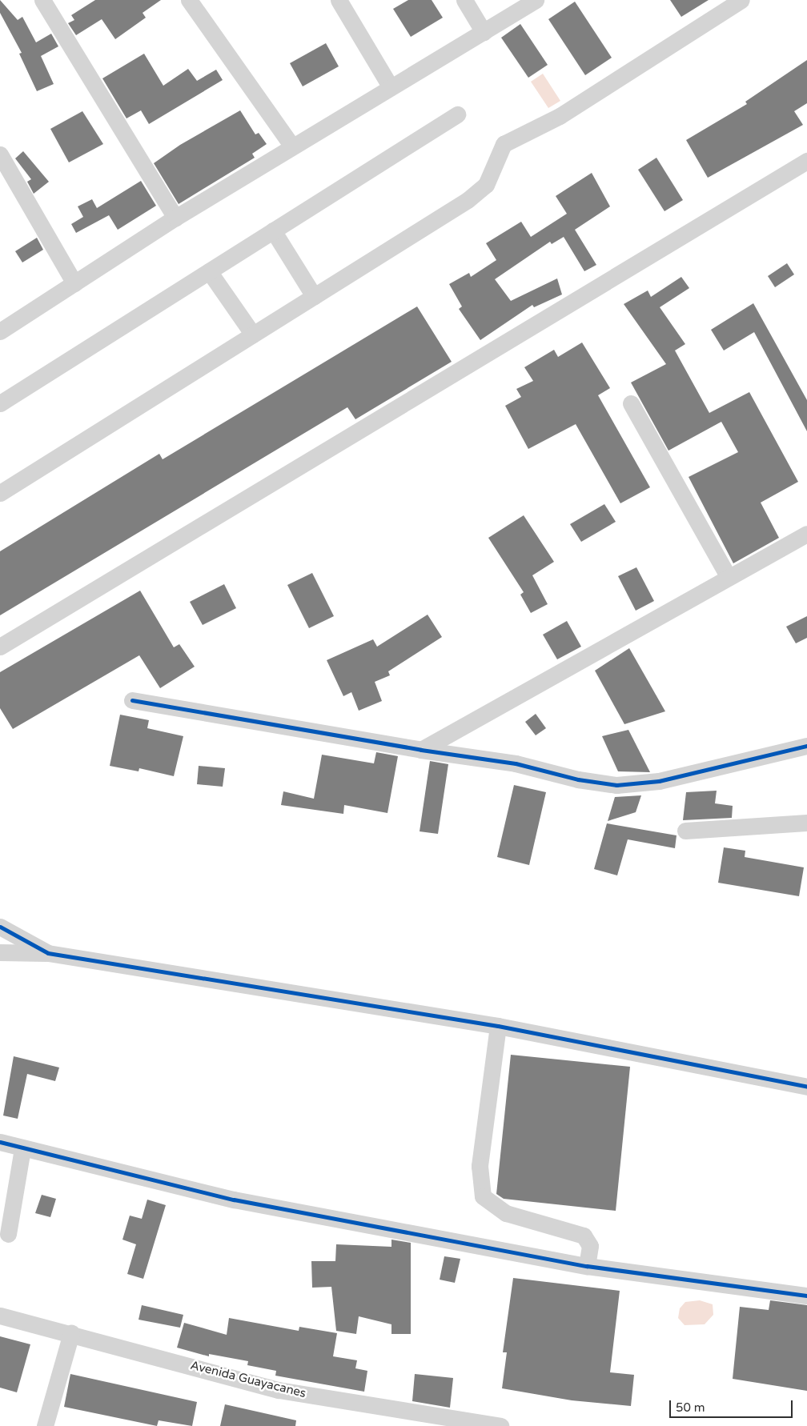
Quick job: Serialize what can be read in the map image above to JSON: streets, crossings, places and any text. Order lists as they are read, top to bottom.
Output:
{
  "streets": {
    "street": ["Avenida Guayacanes"]
  },
  "scale_bar": "50 m"
}
